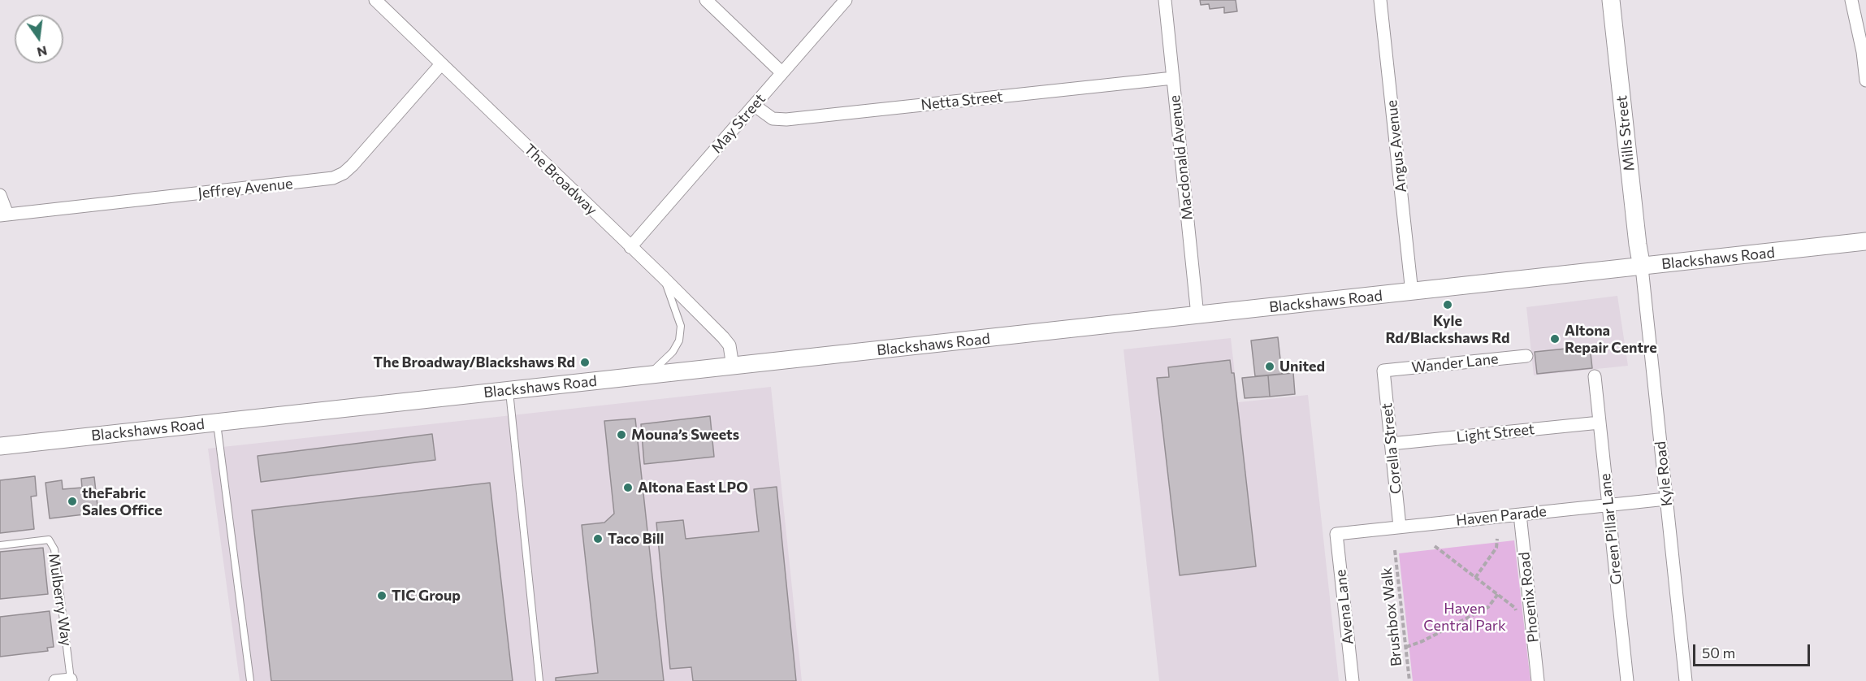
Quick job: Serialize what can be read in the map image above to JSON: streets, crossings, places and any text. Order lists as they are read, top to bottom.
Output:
{
  "streets": {
    "main road": ["Mills Street", "Blackshaws Road"],
    "street": [
      "Netta Street",
      "May Street",
      "Angus Avenue",
      "Macdonald Avenue",
      "The Broadway",
      "Jeffrey Avenue",
      "Wander Lane",
      "Light Street",
      "Corella Street",
      "Kyle Road",
      "Haven Parade",
      "Green Pillar Lane",
      "Phoenix Road",
      "Avena Lane"
    ],
    "lane": ["Mulberry Way"],
    "path": ["Brushbox Walk"]
  },
  "crossings": [
    ["Netta Street", "May Street"],
    ["Netta Street", "Macdonald Avenue"],
    ["May Street", "The Broadway"],
    ["Mills Street", "Blackshaws Road"],
    ["Mills Street", "Kyle Road"],
    ["Angus Avenue", "Blackshaws Road"],
    ["Macdonald Avenue", "Blackshaws Road"],
    ["The Broadway", "Jeffrey Avenue"],
    ["The Broadway", "Blackshaws Road"],
    ["Blackshaws Road", "Kyle Road"],
    ["Wander Lane", "Corella Street"],
    ["Light Street", "Corella Street"],
    ["Light Street", "Green Pillar Lane"],
    ["Corella Street", "Haven Parade"],
    ["Kyle Road", "Haven Parade"],
    ["Haven Parade", "Green Pillar Lane"],
    ["Haven Parade", "Phoenix Road"],
    ["Haven Parade", "Avena Lane"]
  ],
  "parks": ["Haven Central Park"],
  "places": [
    "Kyle Rd/Blackshaws Rd",
    "Altona Repair Centre",
    "The Broadway/Blackshaws Rd",
    "United",
    "Mouna’s Sweets",
    "Altona East LPO",
    "theFabric Sales Office",
    "Taco Bill",
    "TIC Group"
  ],
  "scale_bar": "50 m",
  "north": "bottom"
}
